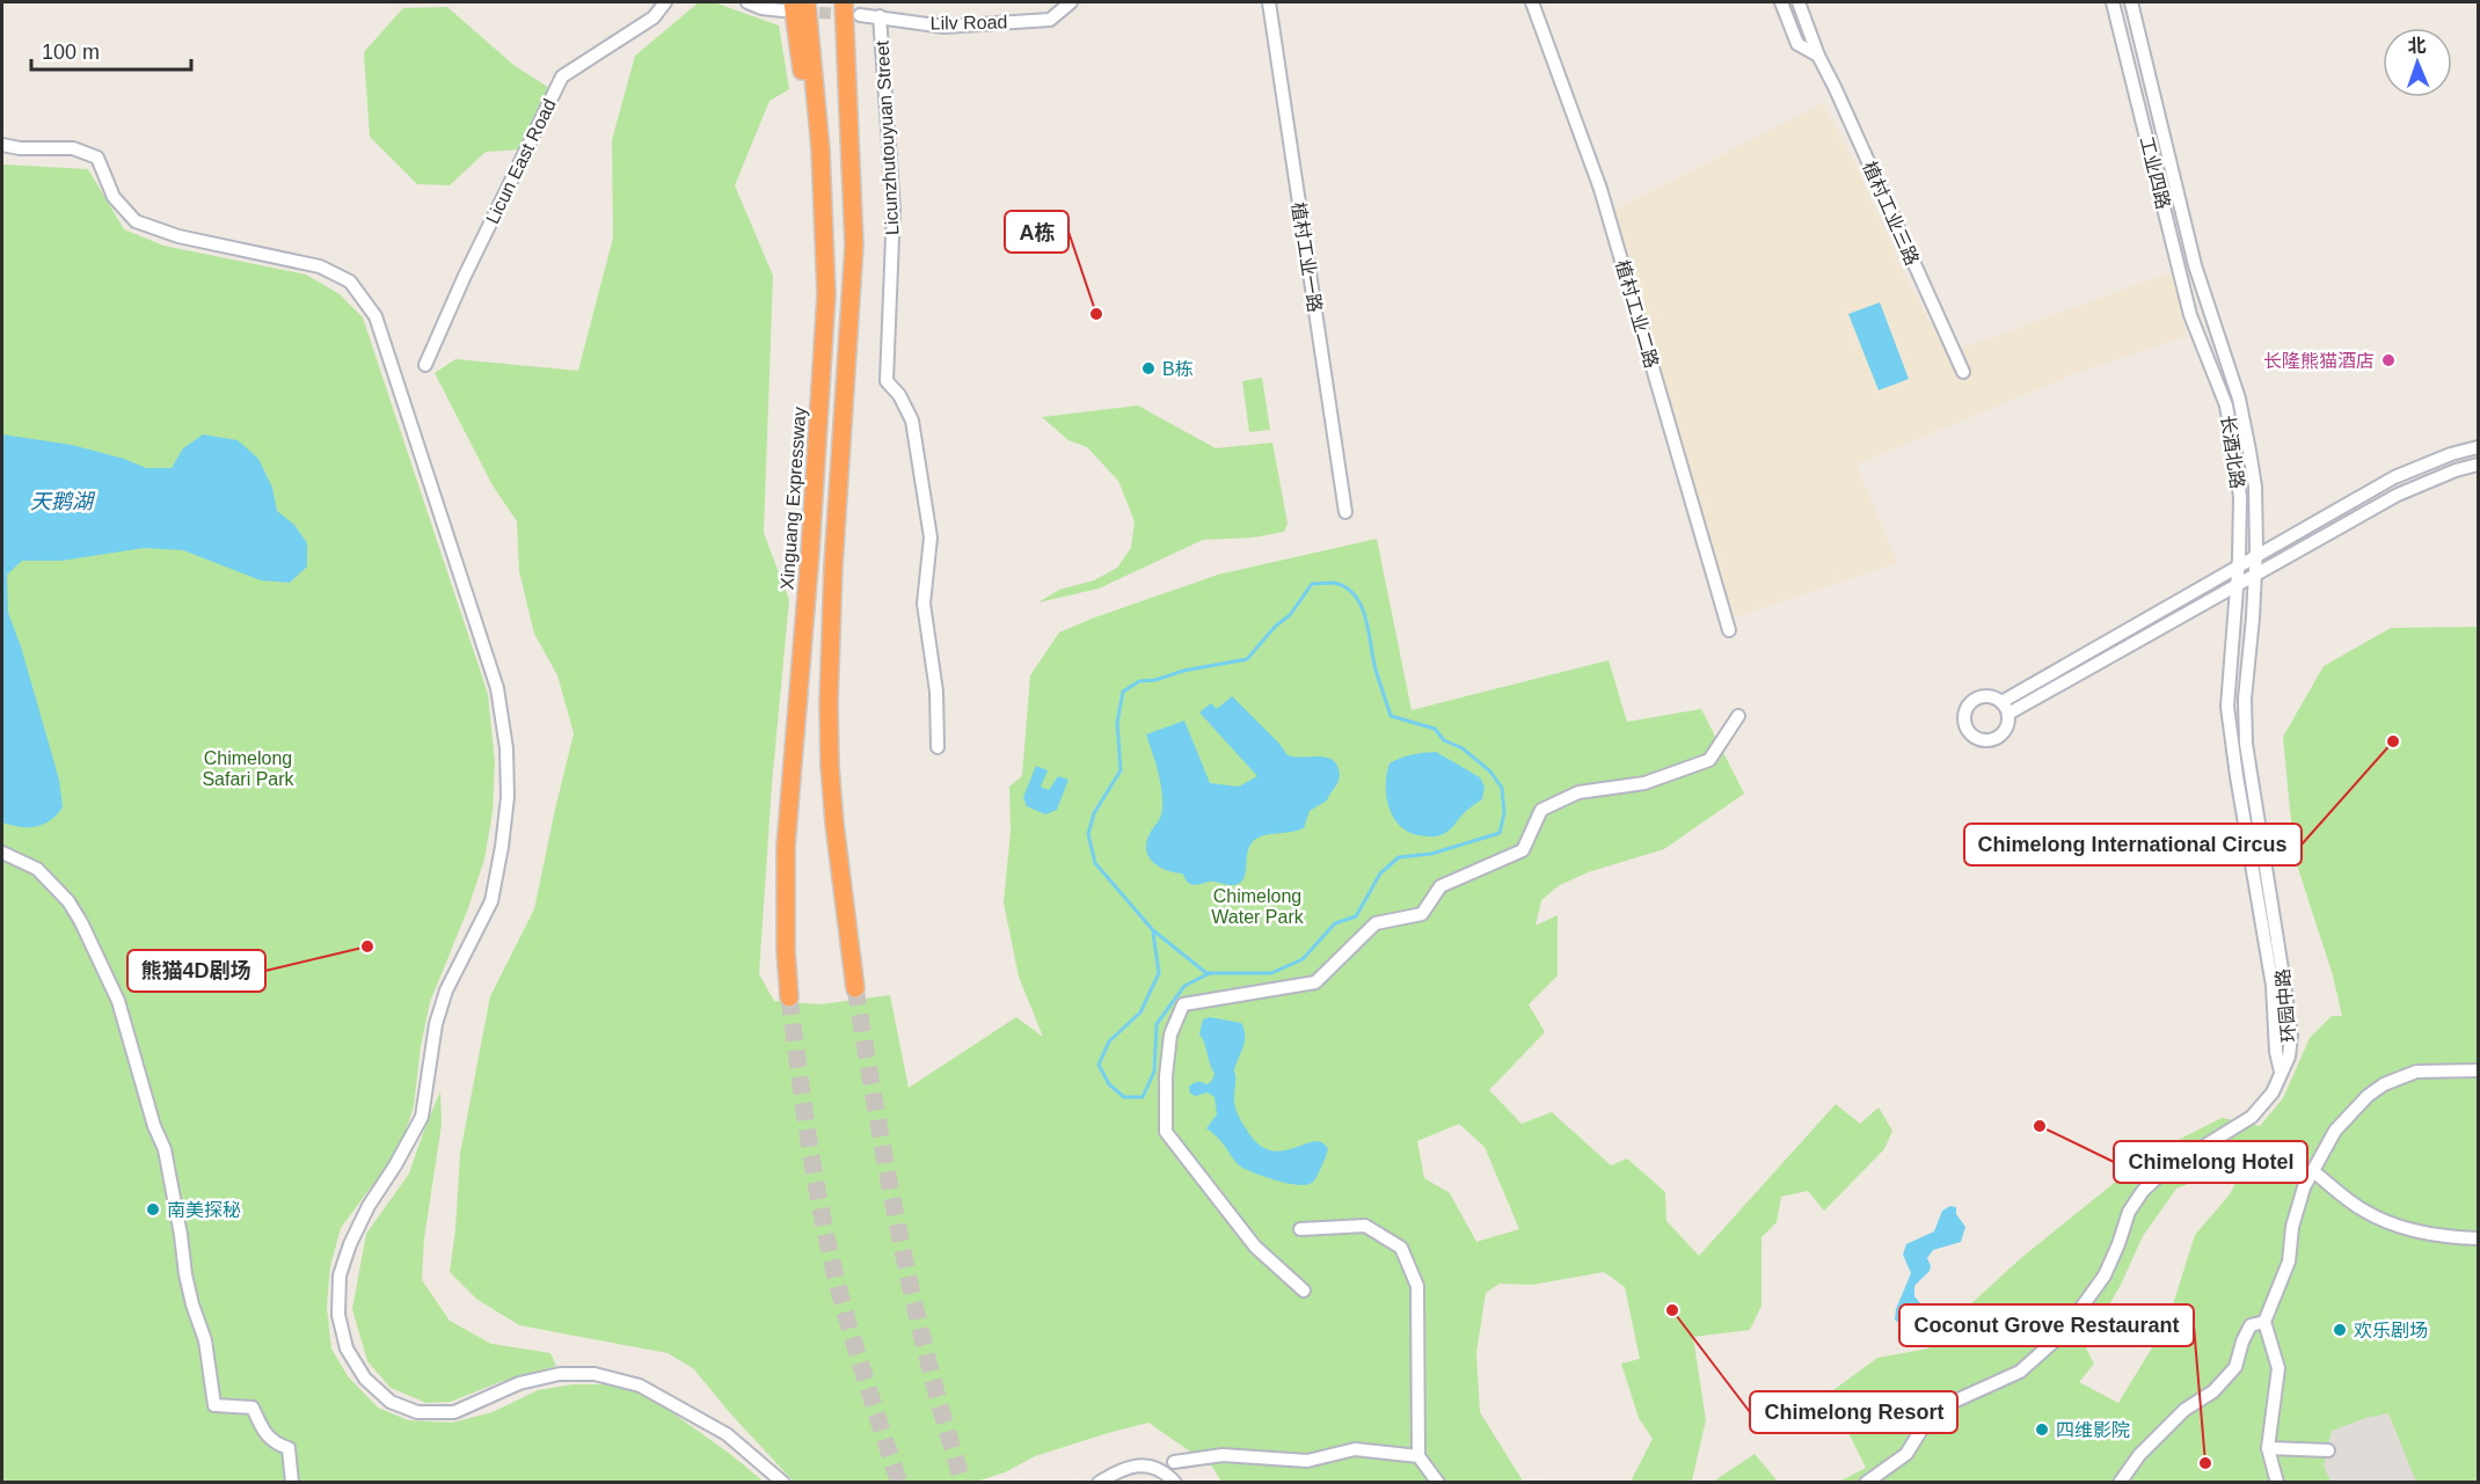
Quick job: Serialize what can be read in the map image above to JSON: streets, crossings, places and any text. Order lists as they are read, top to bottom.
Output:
{
  "streets": {
    "highway": ["Xinguang Expressway"],
    "street": [
      "Lilv Road",
      "Licunzhutouyuan Street",
      "Licun East Road",
      "工业四路",
      "植村工业三路",
      "植村工业一路",
      "植村工业二路",
      "长酒北路",
      "环园中路"
    ]
  },
  "crossings": [
    ["Lilv Road", "Licunzhutouyuan Street"],
    ["工业四路", "长酒北路"],
    ["长酒北路", "环园中路"]
  ],
  "water": ["天鹅湖"],
  "parks": ["Chimelong Safari Park", "Chimelong Water Park"],
  "places": [
    "A栋",
    "长隆熊猫酒店",
    "B栋",
    "Chimelong International Circus",
    "熊猫4D剧场",
    "Chimelong Hotel",
    "南美探秘",
    "Chimelong Resort",
    "欢乐剧场",
    "四维影院",
    "Coconut Grove Restaurant"
  ],
  "scale_bar": "100 m",
  "north": "top"
}
